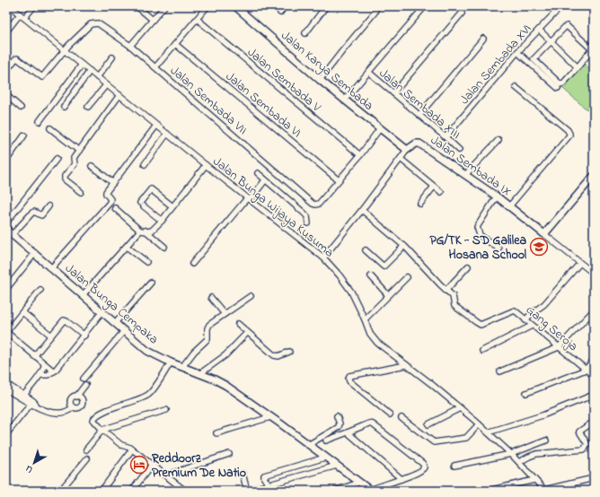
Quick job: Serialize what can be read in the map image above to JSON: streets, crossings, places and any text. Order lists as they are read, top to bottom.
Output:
{
  "streets": {
    "street": [
      "Jalan Sembada XVI",
      "Jalan Karya Sembada",
      "Jalan Sembada V",
      "Jalan Sembada VII",
      "Jalan Sembada XIII",
      "Jalan Sembada VI",
      "Jalan Sembada IX",
      "Jalan Bunga Wijaya Kusuma",
      "Jalan Bunga Cempaka",
      "Gang Seroja"
    ]
  },
  "crossings": [
    ["Jalan Sembada XVI", "Jalan Sembada XIII"],
    ["Jalan Karya Sembada", "Jalan Sembada IX"],
    ["Jalan Sembada VII", "Jalan Sembada VI"],
    ["Jalan Sembada VII", "Jalan Bunga Wijaya Kusuma"]
  ],
  "places": {
    "school or university": ["PG/TK - SD Galilea Hosana School"],
    "hotel": ["Reddoorz Premium De Natio"]
  },
  "north": "bottom left"
}
